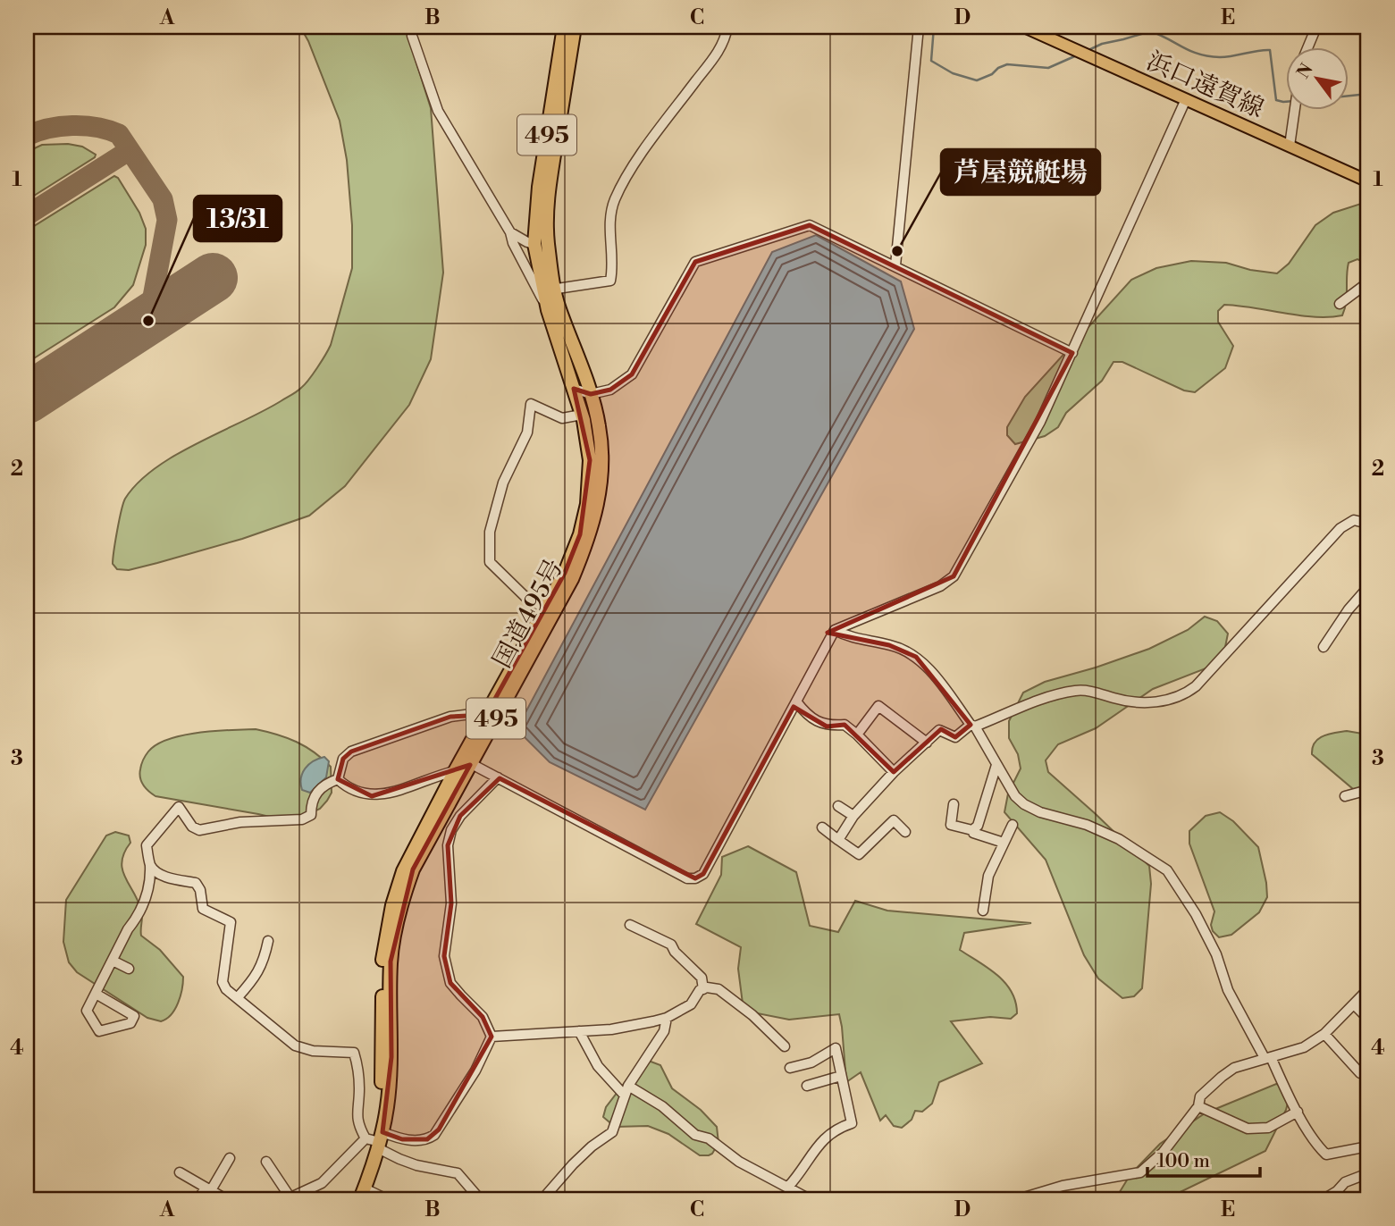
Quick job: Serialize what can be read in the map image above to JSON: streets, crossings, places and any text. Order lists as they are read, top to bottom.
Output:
{
  "streets": {
    "highway": ["495", "国道495号"],
    "main road": ["浜口遠賀線"]
  },
  "places": ["芦屋競艇場", "13/31"],
  "scale_bar": "100 m",
  "north": "top left",
  "grid": {
    "columns": [
      "A",
      "B",
      "C",
      "D",
      "E"
    ],
    "rows": [
      "1",
      "2",
      "3",
      "4"
    ]
  }
}
